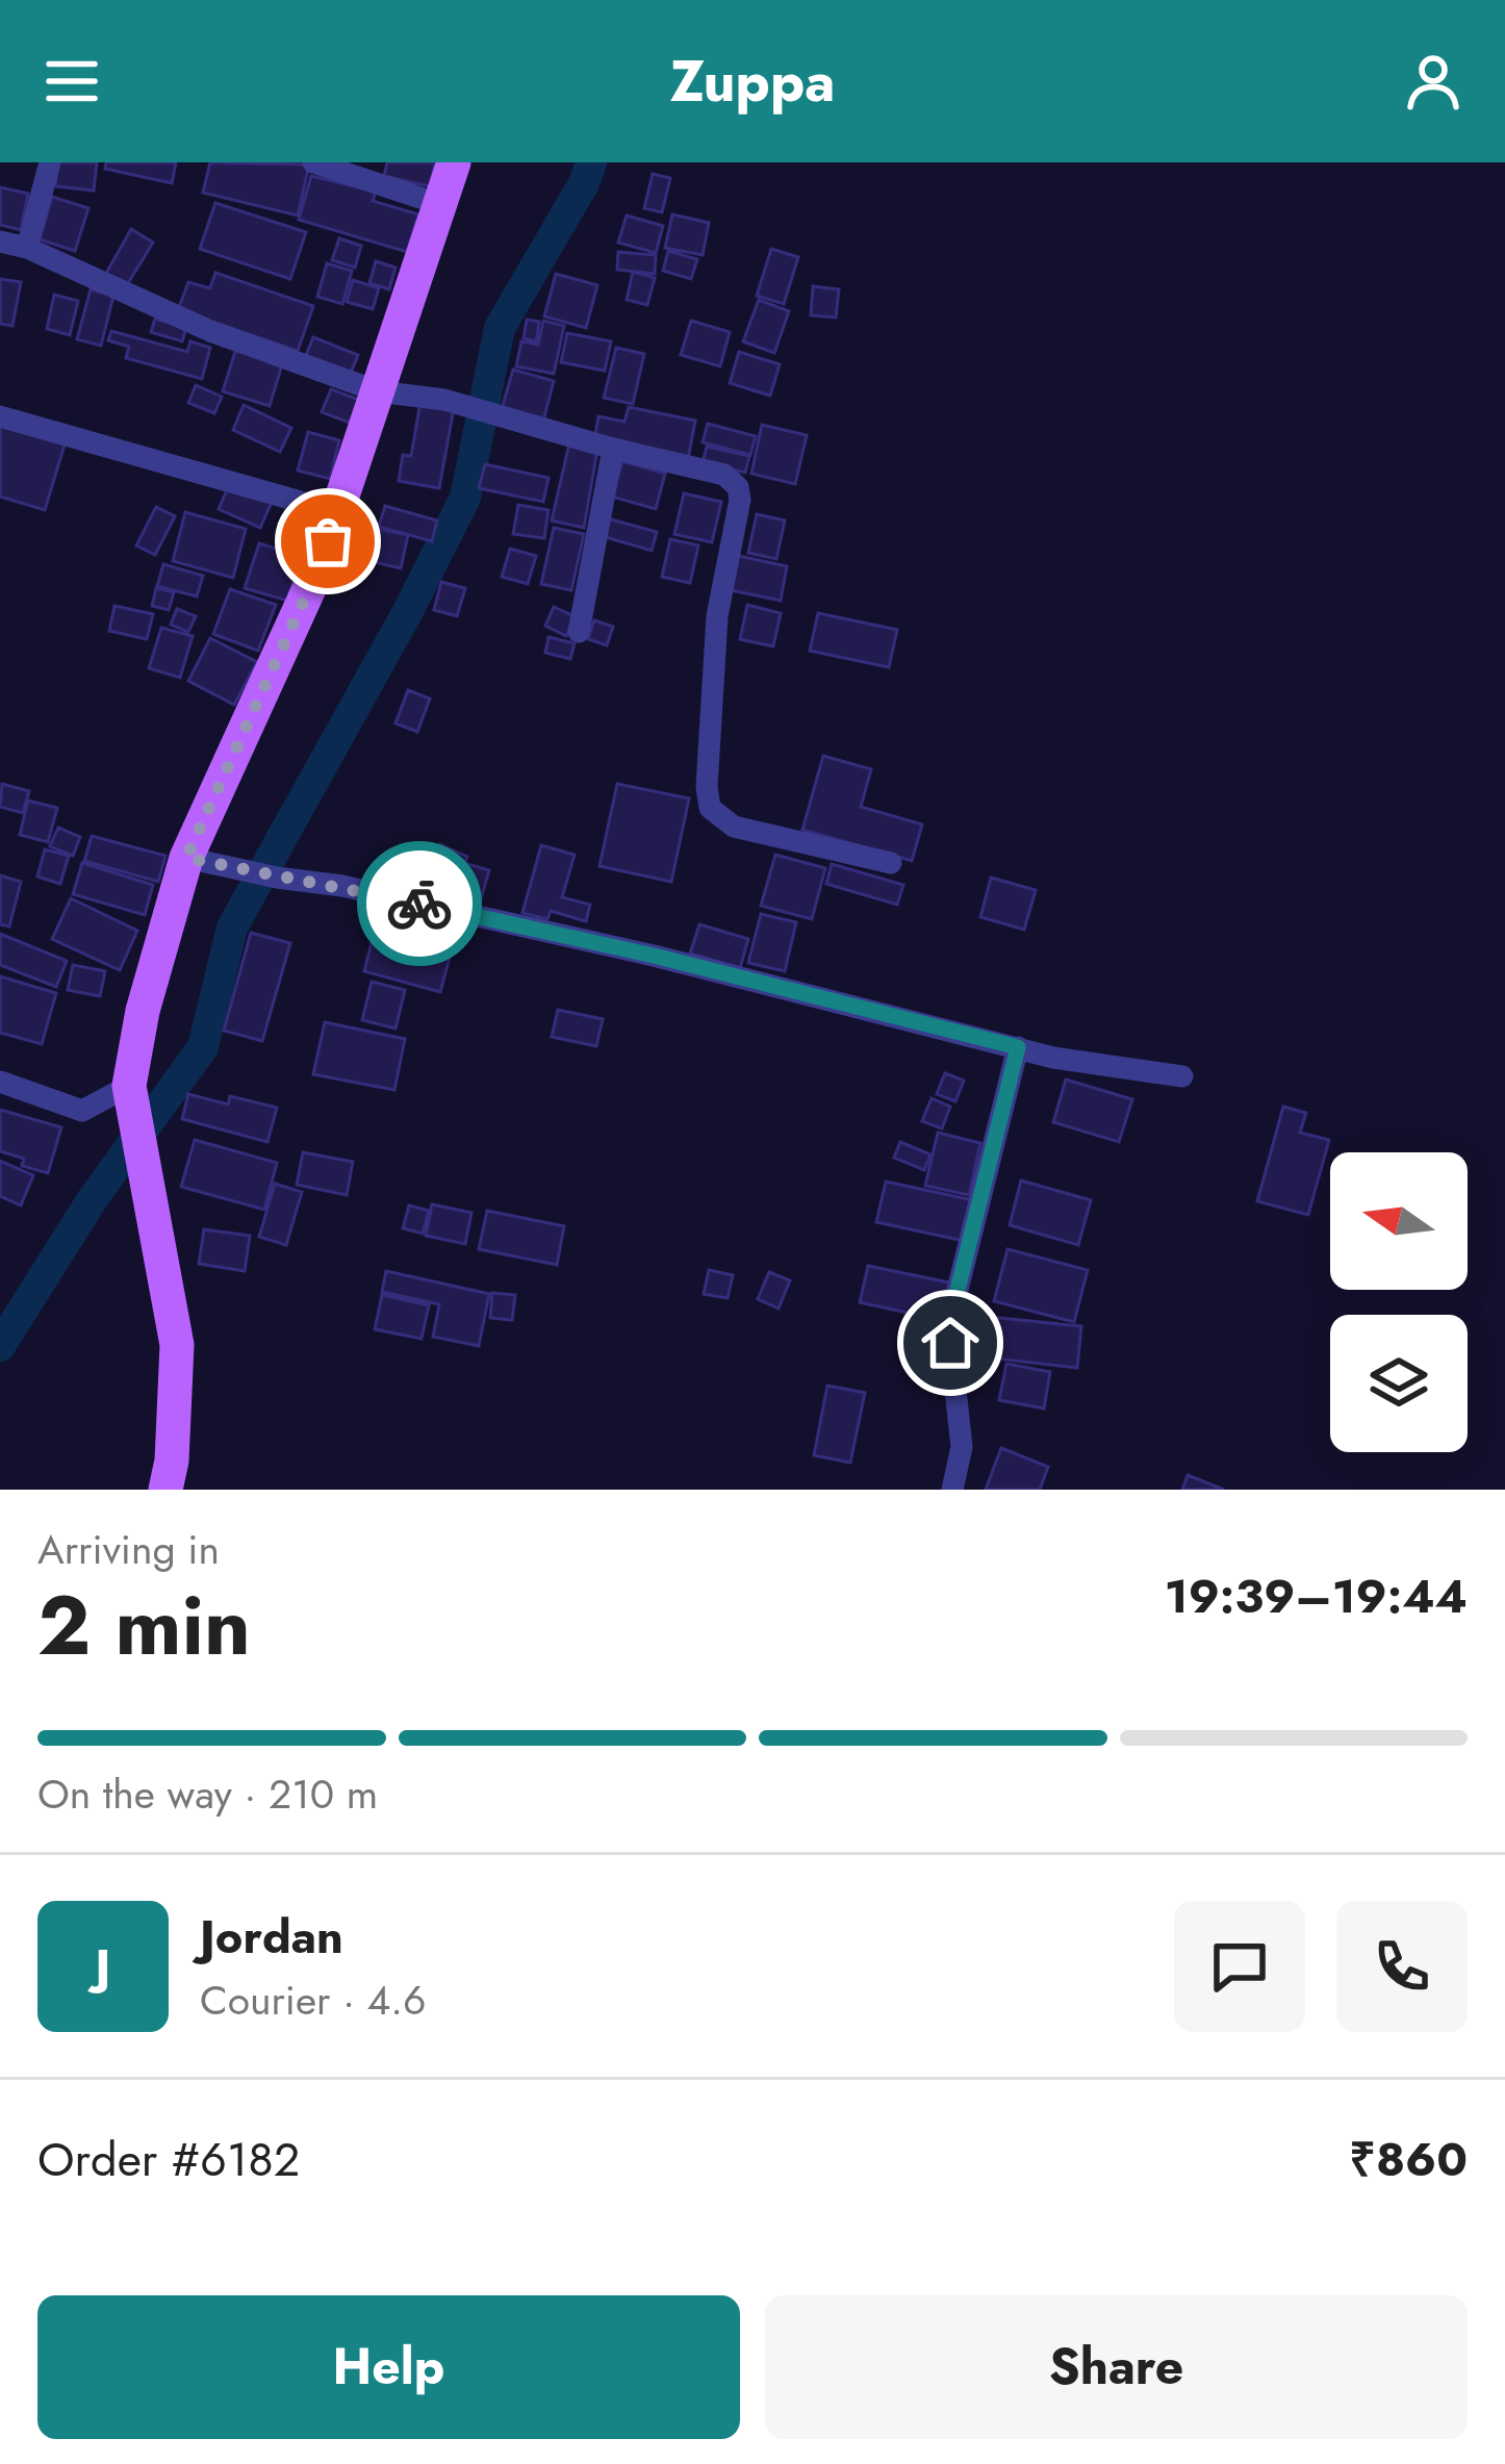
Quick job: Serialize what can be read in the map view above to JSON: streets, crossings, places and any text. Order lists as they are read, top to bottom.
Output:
{
  "north": "left",
  "page": {
    "header": "Zuppa",
    "heading": ["2 min", "Arriving in", "19:39–19:44"],
    "panel": [
      "Jordan",
      "Courier · 4.6",
      "Order #6182",
      "₹860"
    ],
    "bar": "On the way · 210 m",
    "round": "J",
    "buttons": ["Help", "Share"]
  }
}
